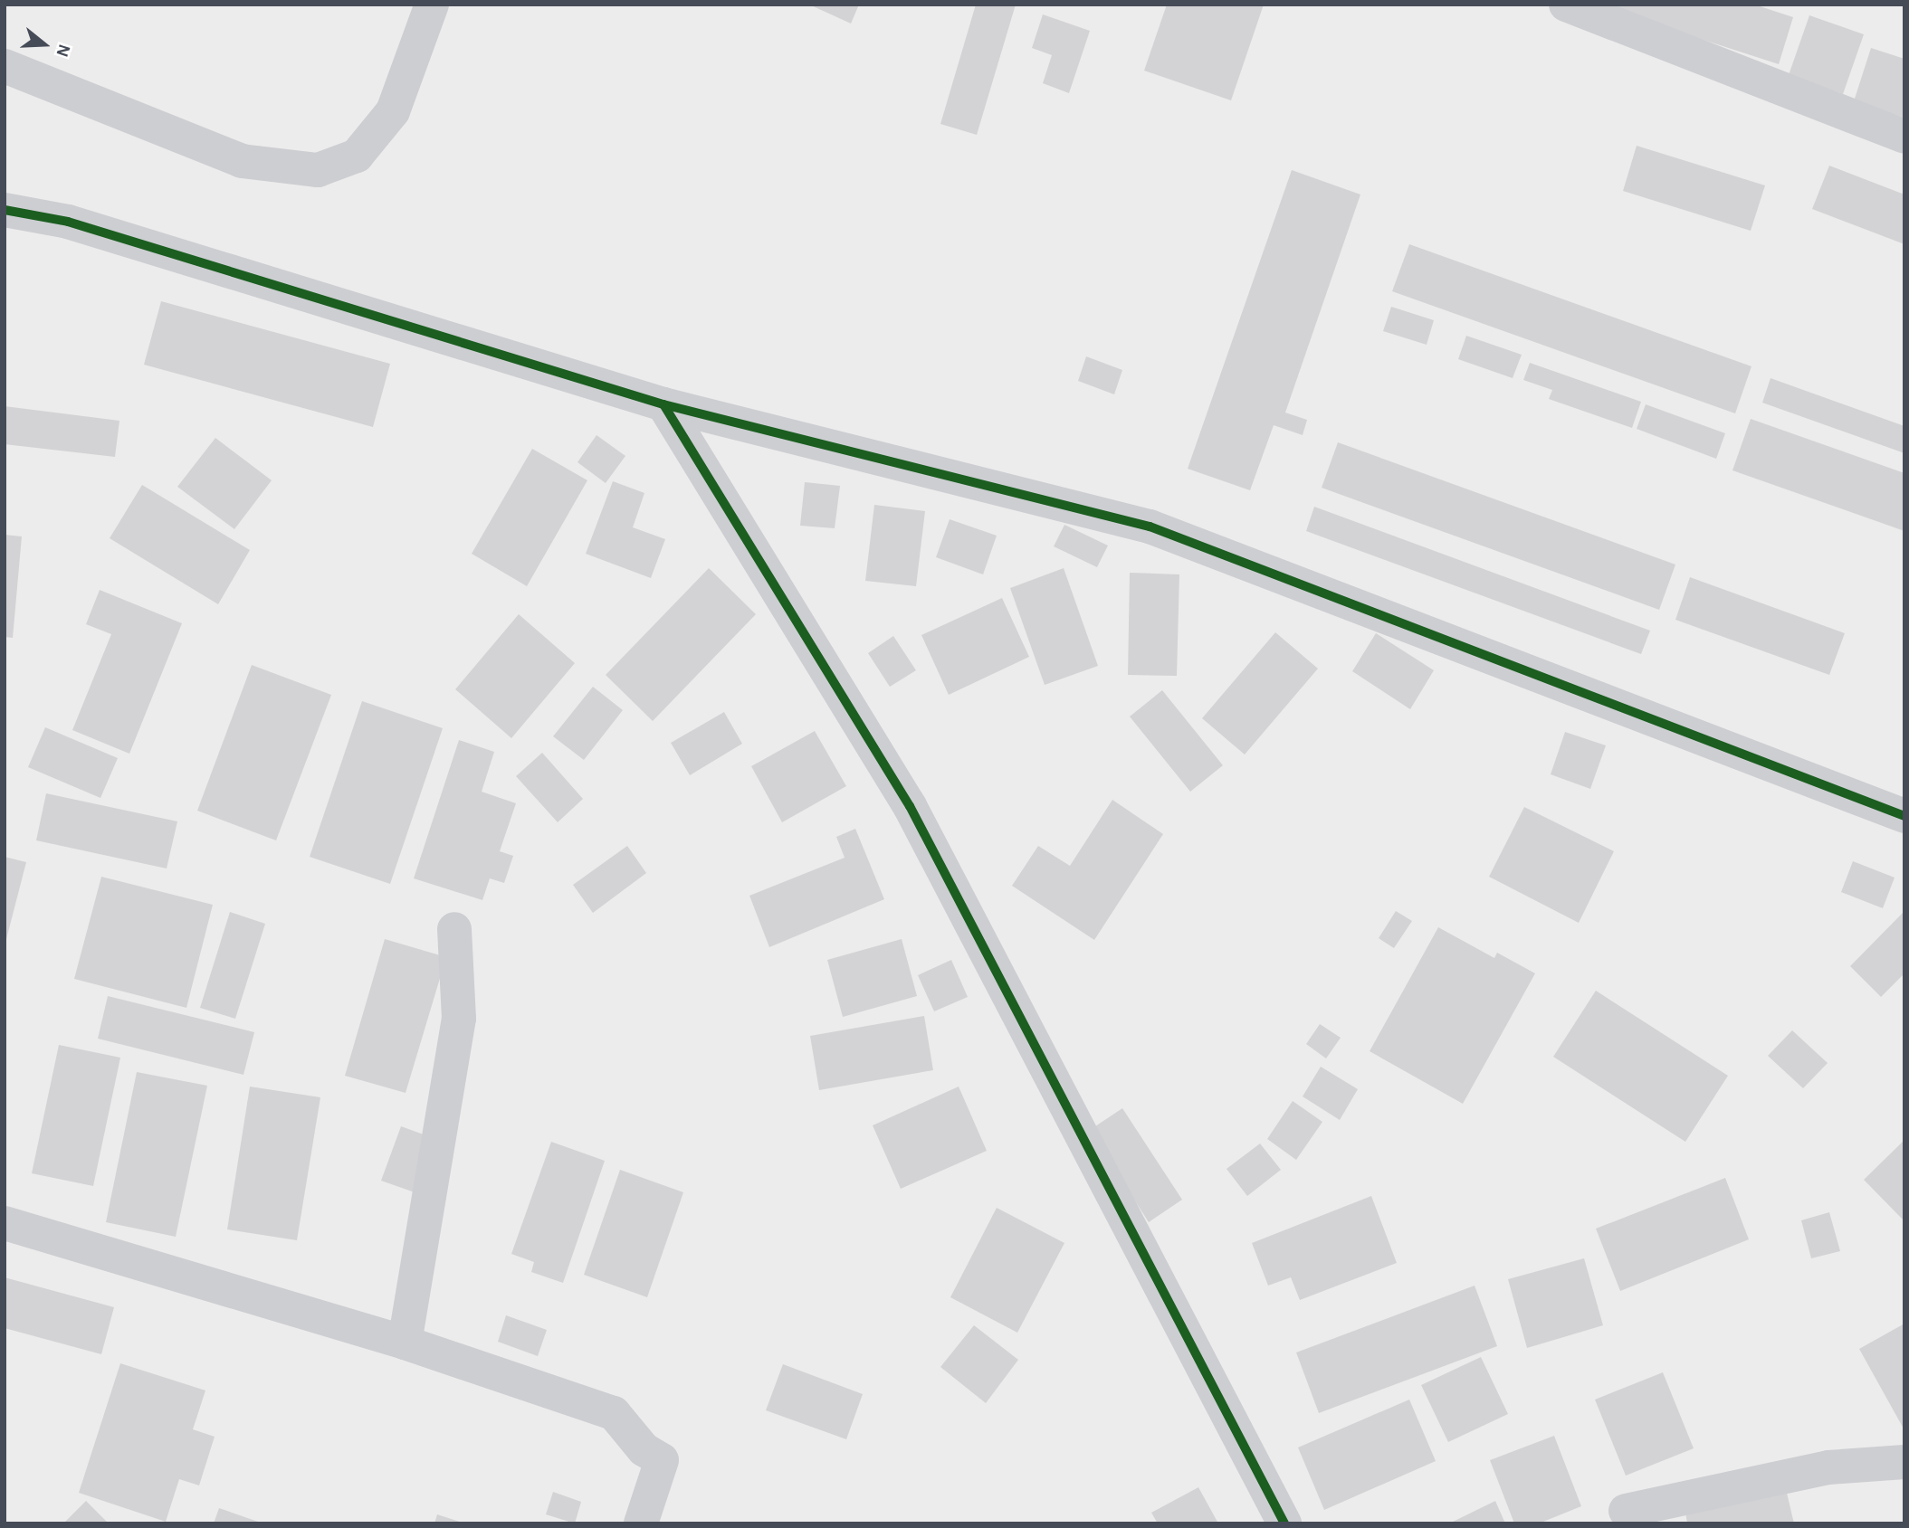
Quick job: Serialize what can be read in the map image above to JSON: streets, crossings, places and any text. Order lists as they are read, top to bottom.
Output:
{
  "north": "right"
}
